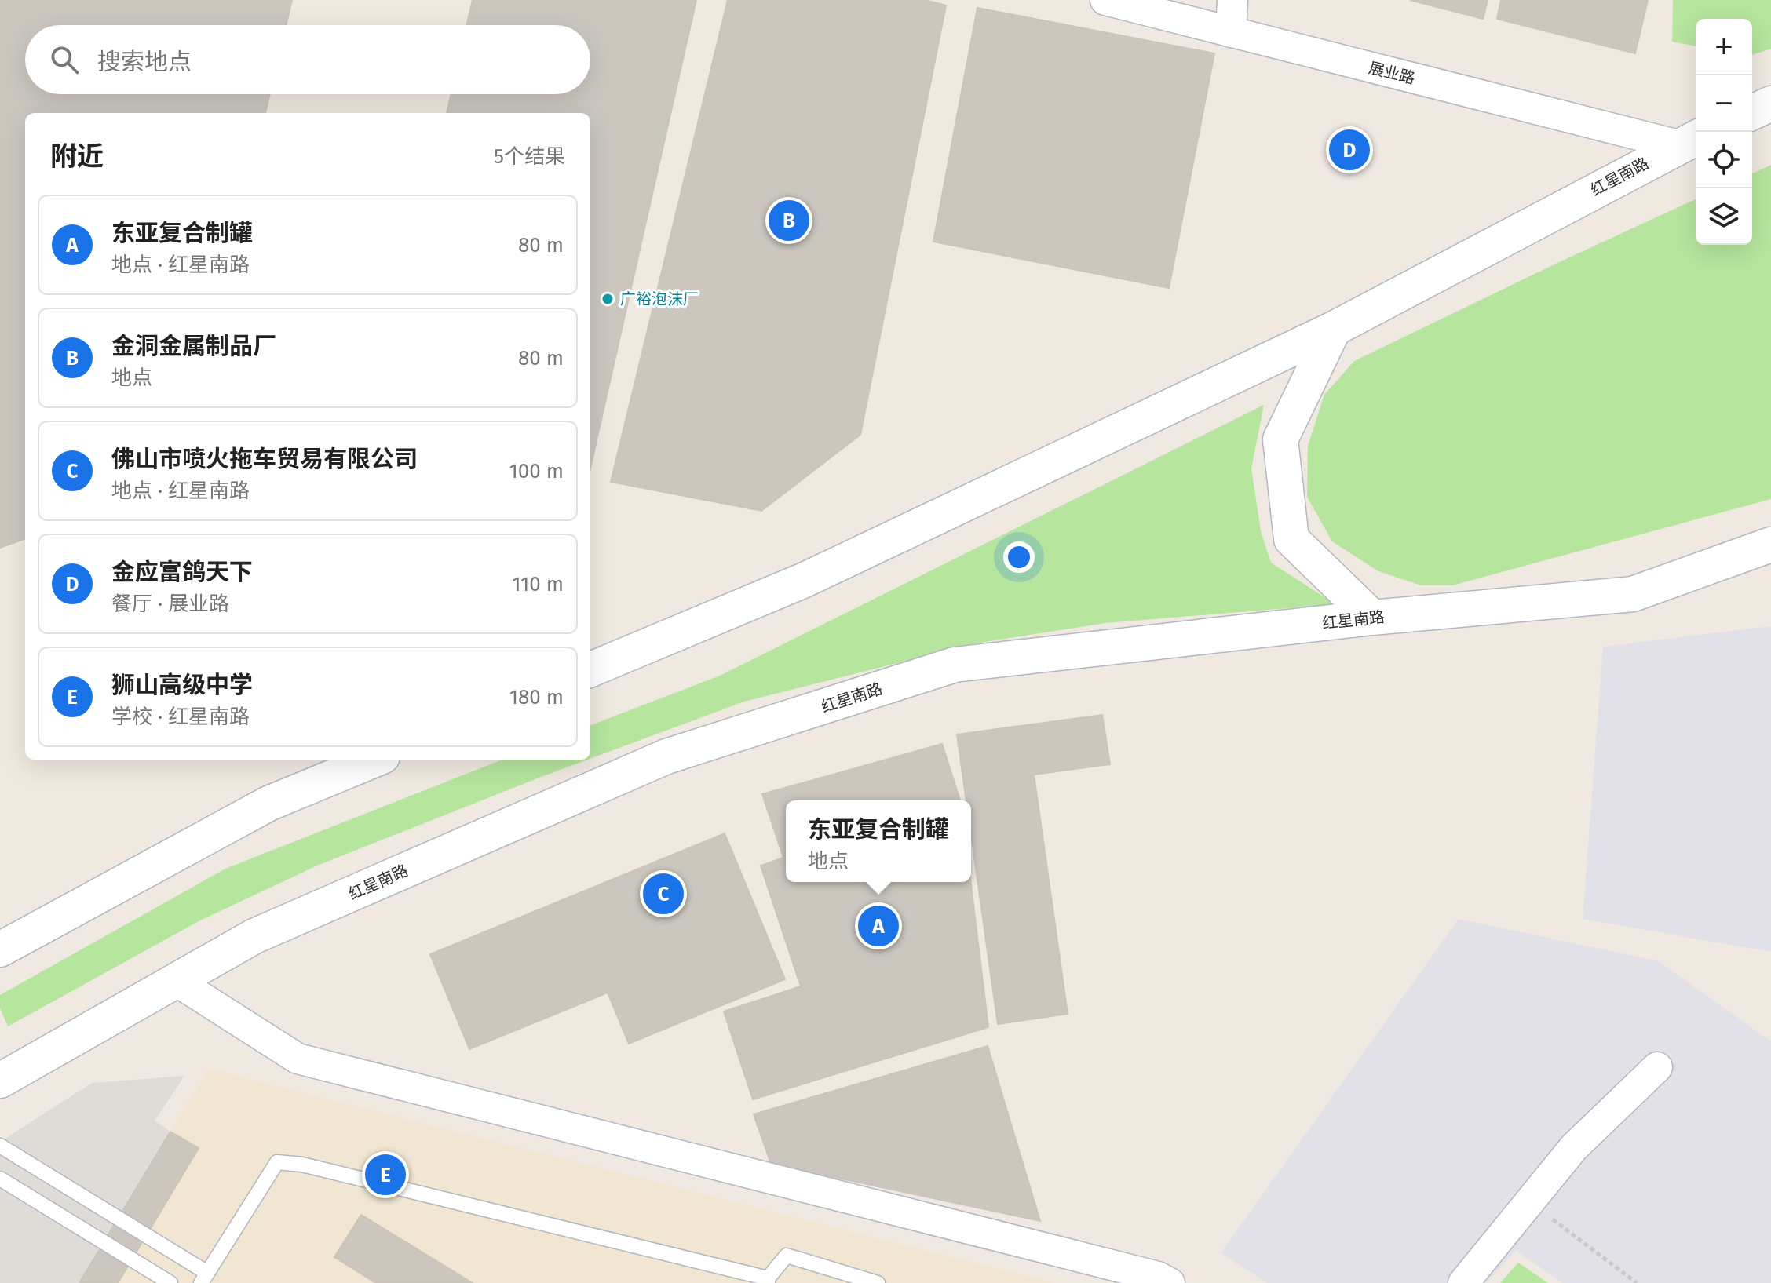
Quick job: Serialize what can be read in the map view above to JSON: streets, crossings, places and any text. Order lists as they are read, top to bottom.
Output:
{
  "streets": {
    "main road": ["红星南路"],
    "street": ["展业路"]
  },
  "crossings": [
    ["展业路", "红星南路"]
  ],
  "places": ["广裕泡沫厂"],
  "page": {
    "map_buttons": ["+", "−"],
    "search": "搜索地点",
    "heading": ["附近", "5个结果"],
    "pins": [
      "D",
      "B",
      "C",
      "A",
      "E"
    ],
    "list": [
      {
        "mark": "A",
        "name": "东亚复合制罐",
        "note": "地点 · 红星南路",
        "value": "80 m"
      },
      {
        "mark": "B",
        "name": "金洞金属制品厂",
        "note": "地点",
        "value": "80 m"
      },
      {
        "mark": "C",
        "name": "佛山市喷火拖车贸易有限公司",
        "note": "地点 · 红星南路",
        "value": "100 m"
      },
      {
        "mark": "D",
        "name": "金应富鸽天下",
        "note": "餐厅 · 展业路",
        "value": "110 m"
      },
      {
        "mark": "E",
        "name": "狮山高级中学",
        "note": "学校 · 红星南路",
        "value": "180 m"
      }
    ],
    "popup": ["东亚复合制罐", "地点"]
  }
}
